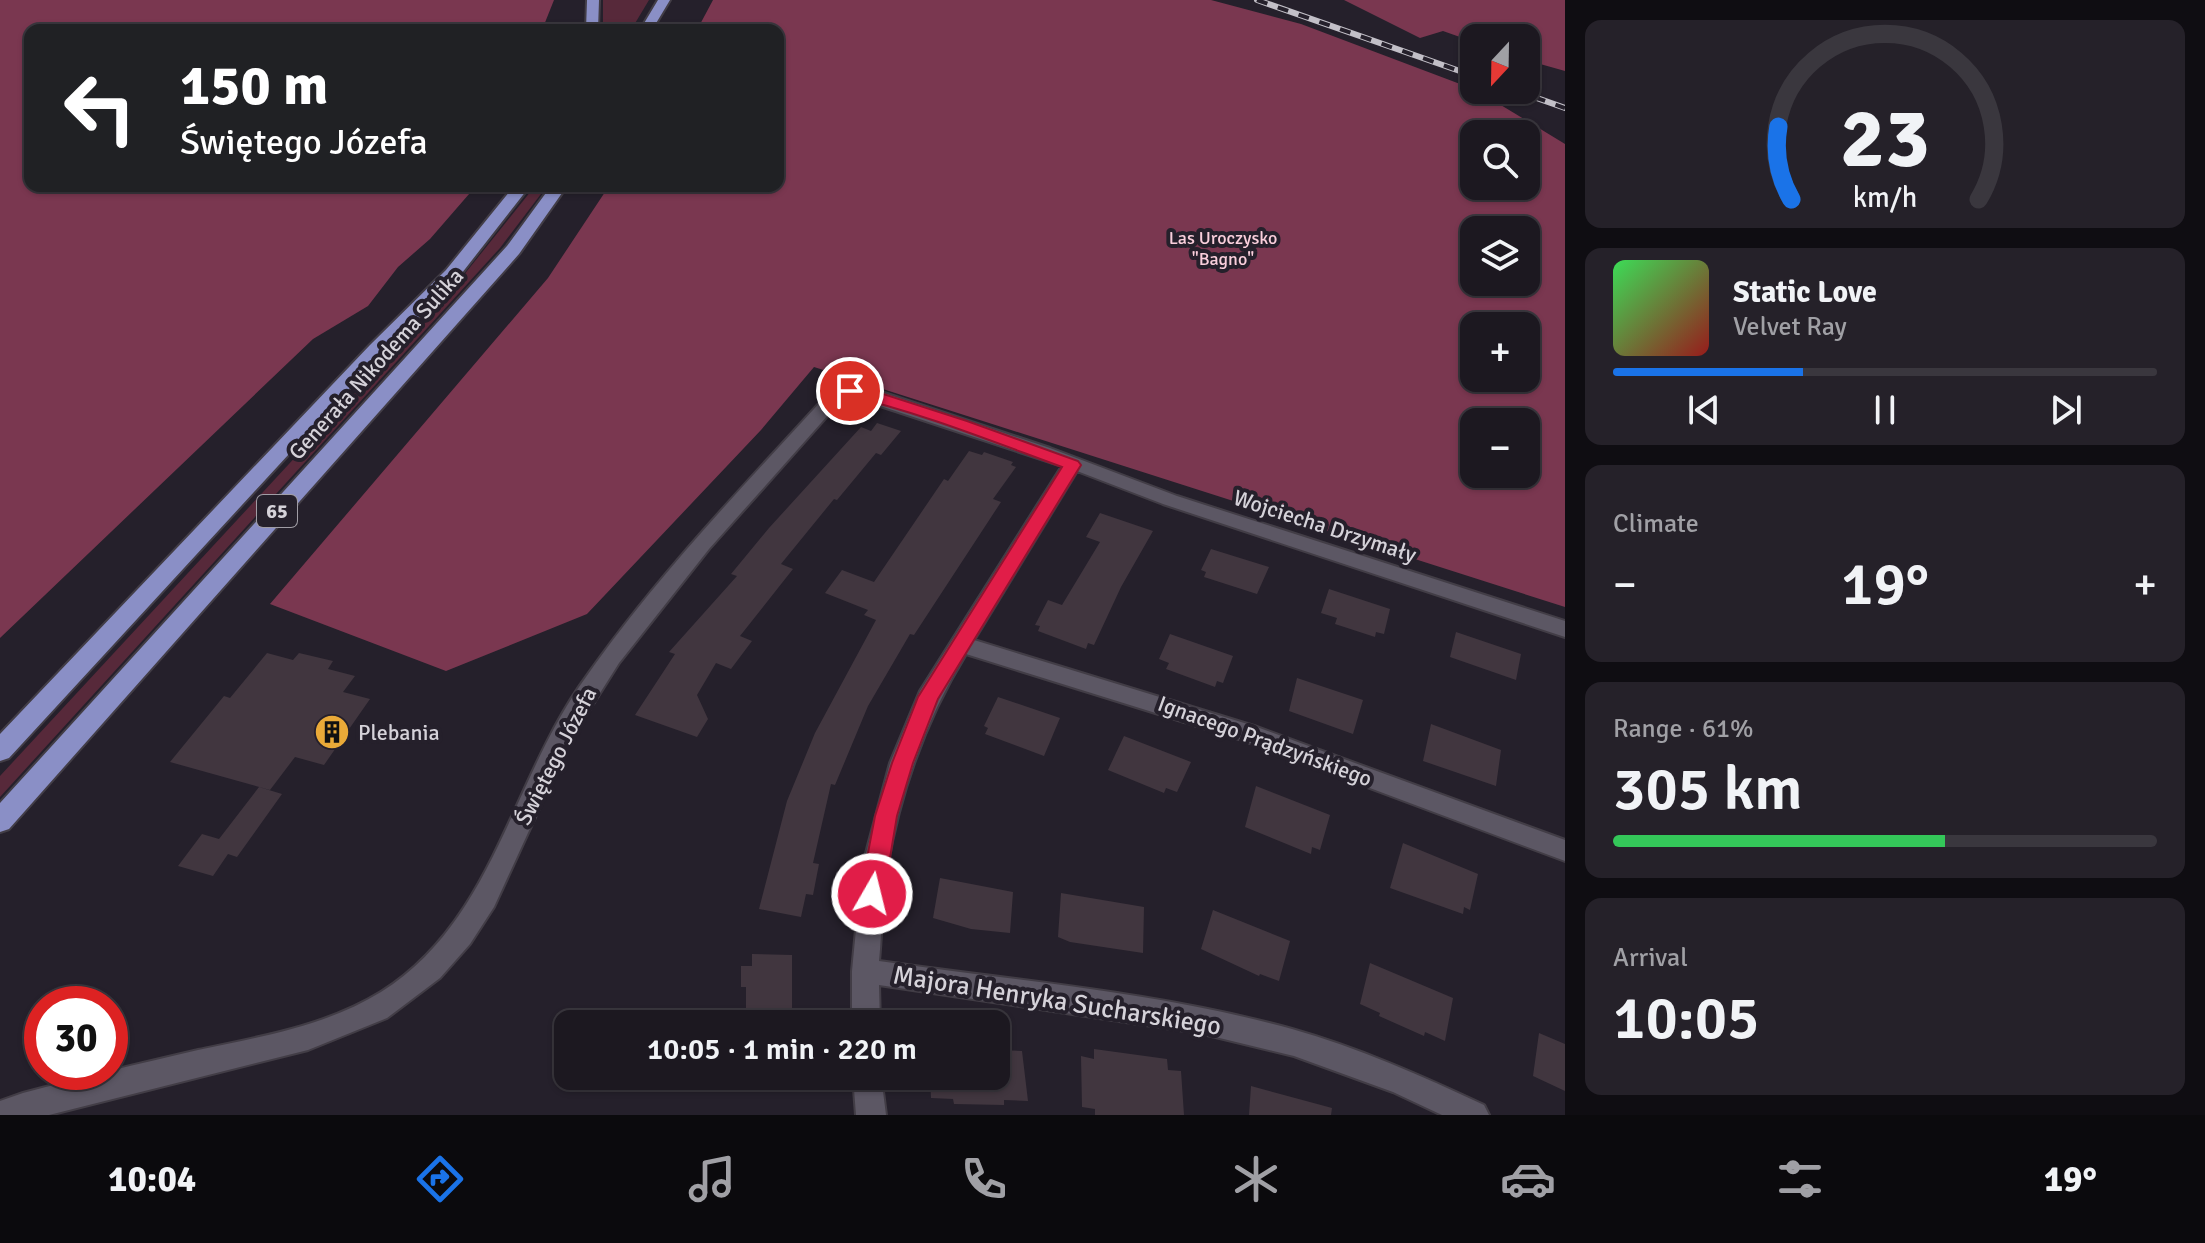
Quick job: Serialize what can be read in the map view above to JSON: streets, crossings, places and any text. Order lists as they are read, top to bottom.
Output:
{
  "streets": {
    "highway": ["Generała Nikodema Sulika", "65"],
    "street": [
      "Wojciecha Drzymały",
      "Ignacego Prądzyńskiego",
      "Świętego Józefa",
      "Majora Henryka Sucharskiego"
    ]
  },
  "crossings": [
    ["Wojciecha Drzymały", "Świętego Józefa"]
  ],
  "parks": ["Las Uroczysko \"Bagno\""],
  "places": {
    "building": ["Plebania"]
  },
  "north": "bottom",
  "page": {
    "map_buttons": ["+", "−"],
    "turn": ["150 m", "Świętego Józefa"],
    "song": ["Static Love", "Velvet Ray"],
    "tile": [
      "Climate",
      ["Range · 61%", "305 km"],
      ["Arrival", "10:05"]
    ],
    "heat": ["−", "19°", "+"],
    "limit": "30",
    "trip": "10:05 · 1 min · 220 m",
    "tabs": ["10:04", "19°"],
    "gauge": ["23", "km/h"]
  }
}
